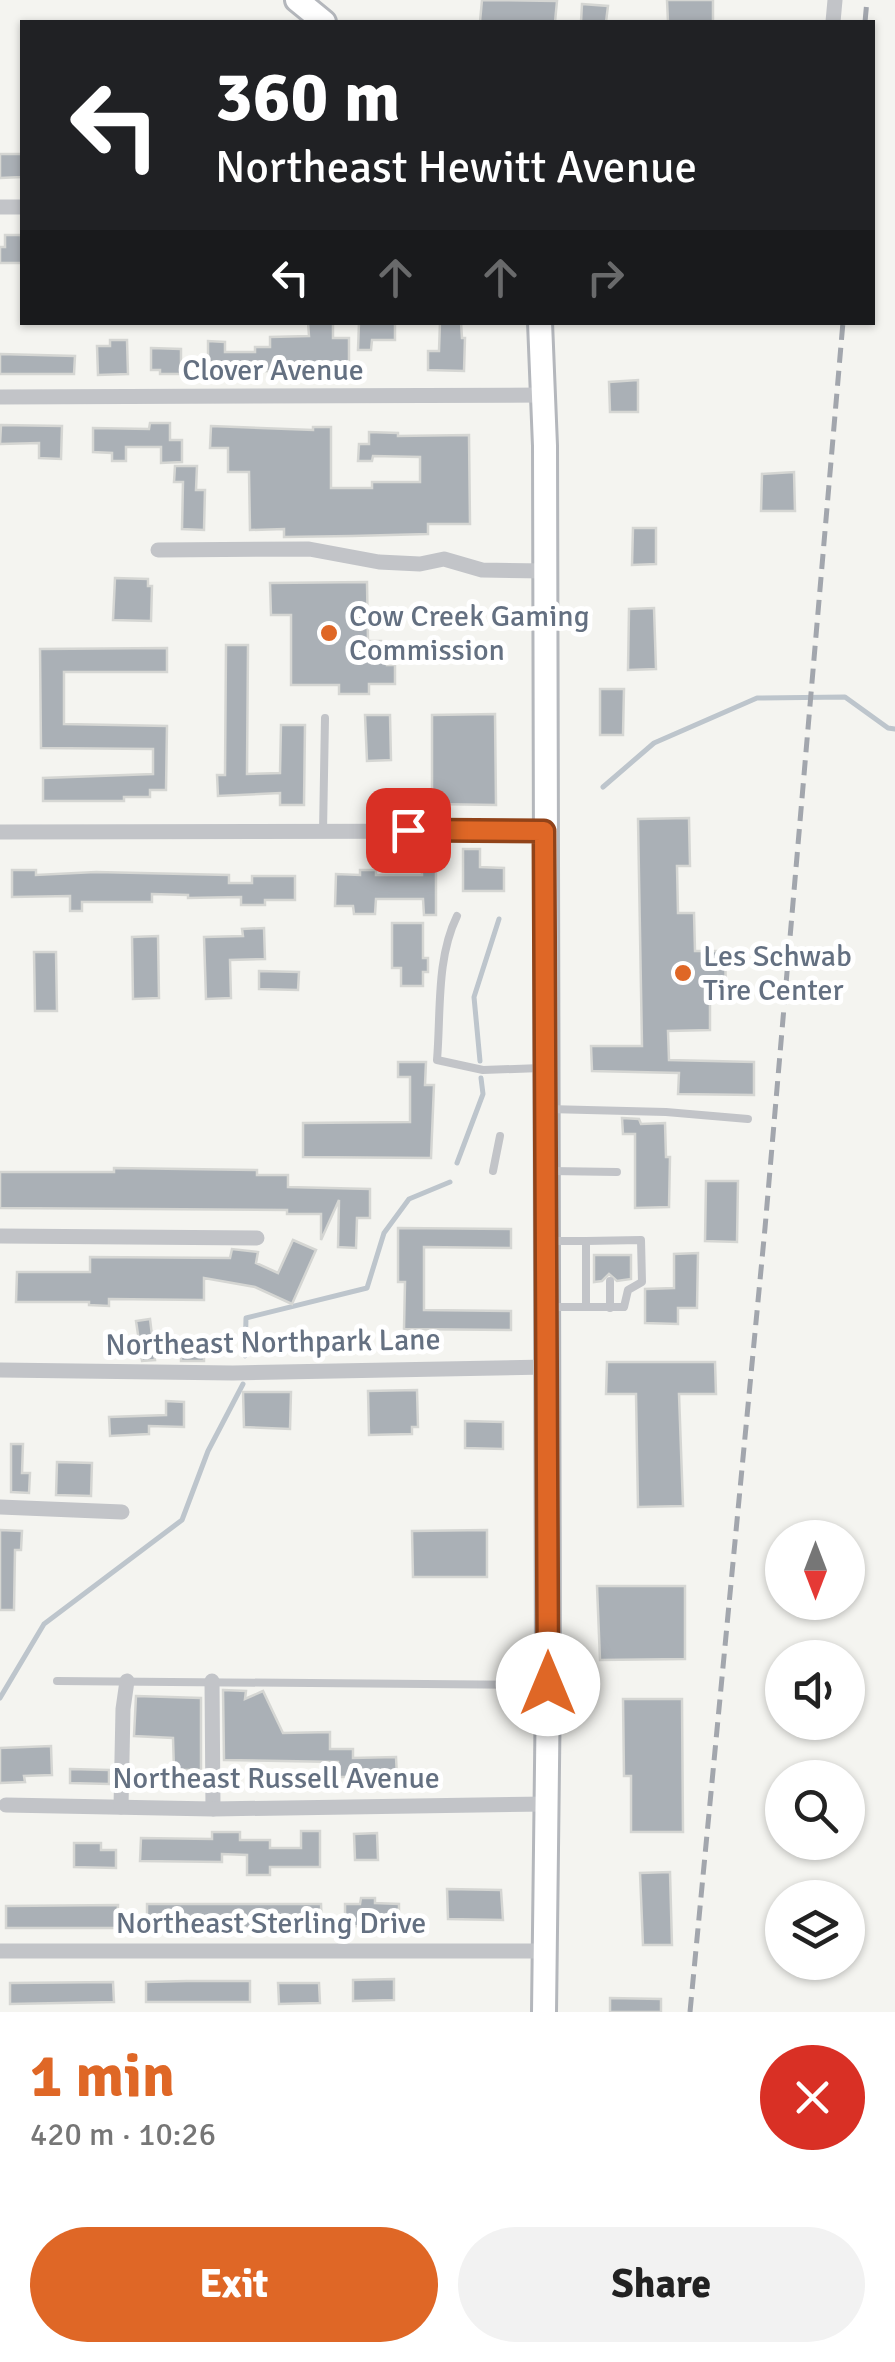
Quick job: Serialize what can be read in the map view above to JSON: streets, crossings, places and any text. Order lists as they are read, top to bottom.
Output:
{
  "streets": {
    "street": [
      "Clover Avenue",
      "Northeast Northpark Lane",
      "Northeast Russell Avenue",
      "Northeast Sterling Drive"
    ]
  },
  "places": ["Cow Creek Gaming Commission", "Les Schwab Tire Center"],
  "north": "bottom",
  "page": {
    "turn": ["360 m", "Northeast Hewitt Avenue"],
    "heading": ["1 min", "420 m · 10:26"],
    "buttons": ["Exit", "Share"]
  }
}
